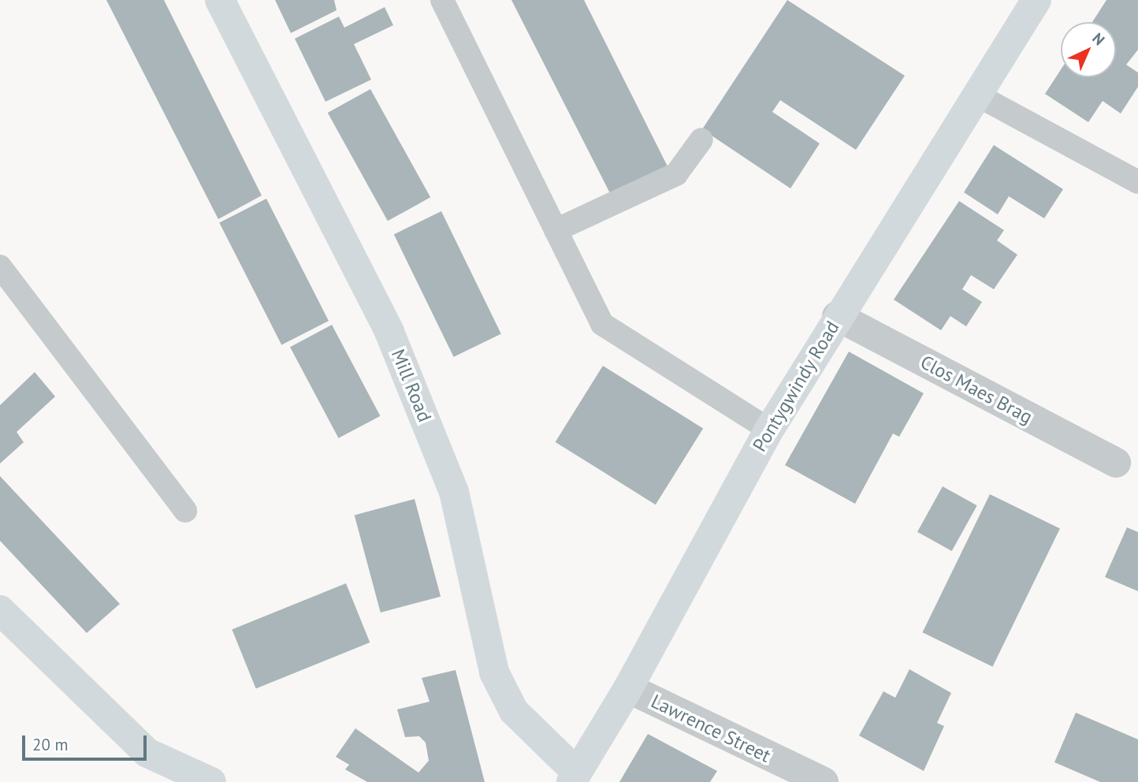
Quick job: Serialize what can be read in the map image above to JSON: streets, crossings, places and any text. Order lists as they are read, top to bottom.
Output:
{
  "streets": {
    "main road": ["Mill Road", "Pontygwindy Road"],
    "street": ["Clos Maes Brag", "Lawrence Street"]
  },
  "crossings": [
    ["Mill Road", "Pontygwindy Road"],
    ["Pontygwindy Road", "Clos Maes Brag"],
    ["Pontygwindy Road", "Lawrence Street"]
  ],
  "scale_bar": "20 m",
  "north": "top right"
}
